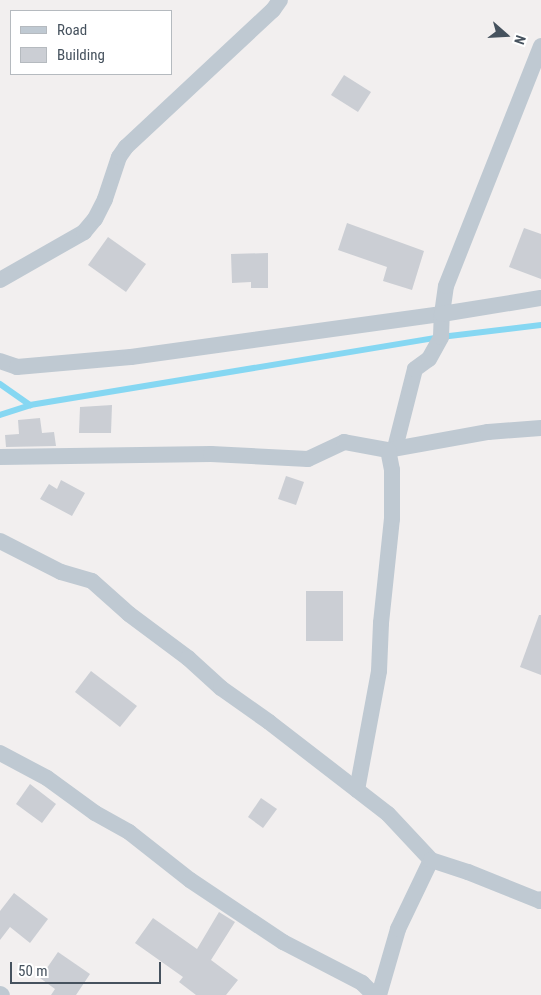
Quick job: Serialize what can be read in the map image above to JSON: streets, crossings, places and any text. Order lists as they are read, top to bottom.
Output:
{
  "legend": ["Road", "Building"],
  "scale_bar": "50 m",
  "north": "right"
}
